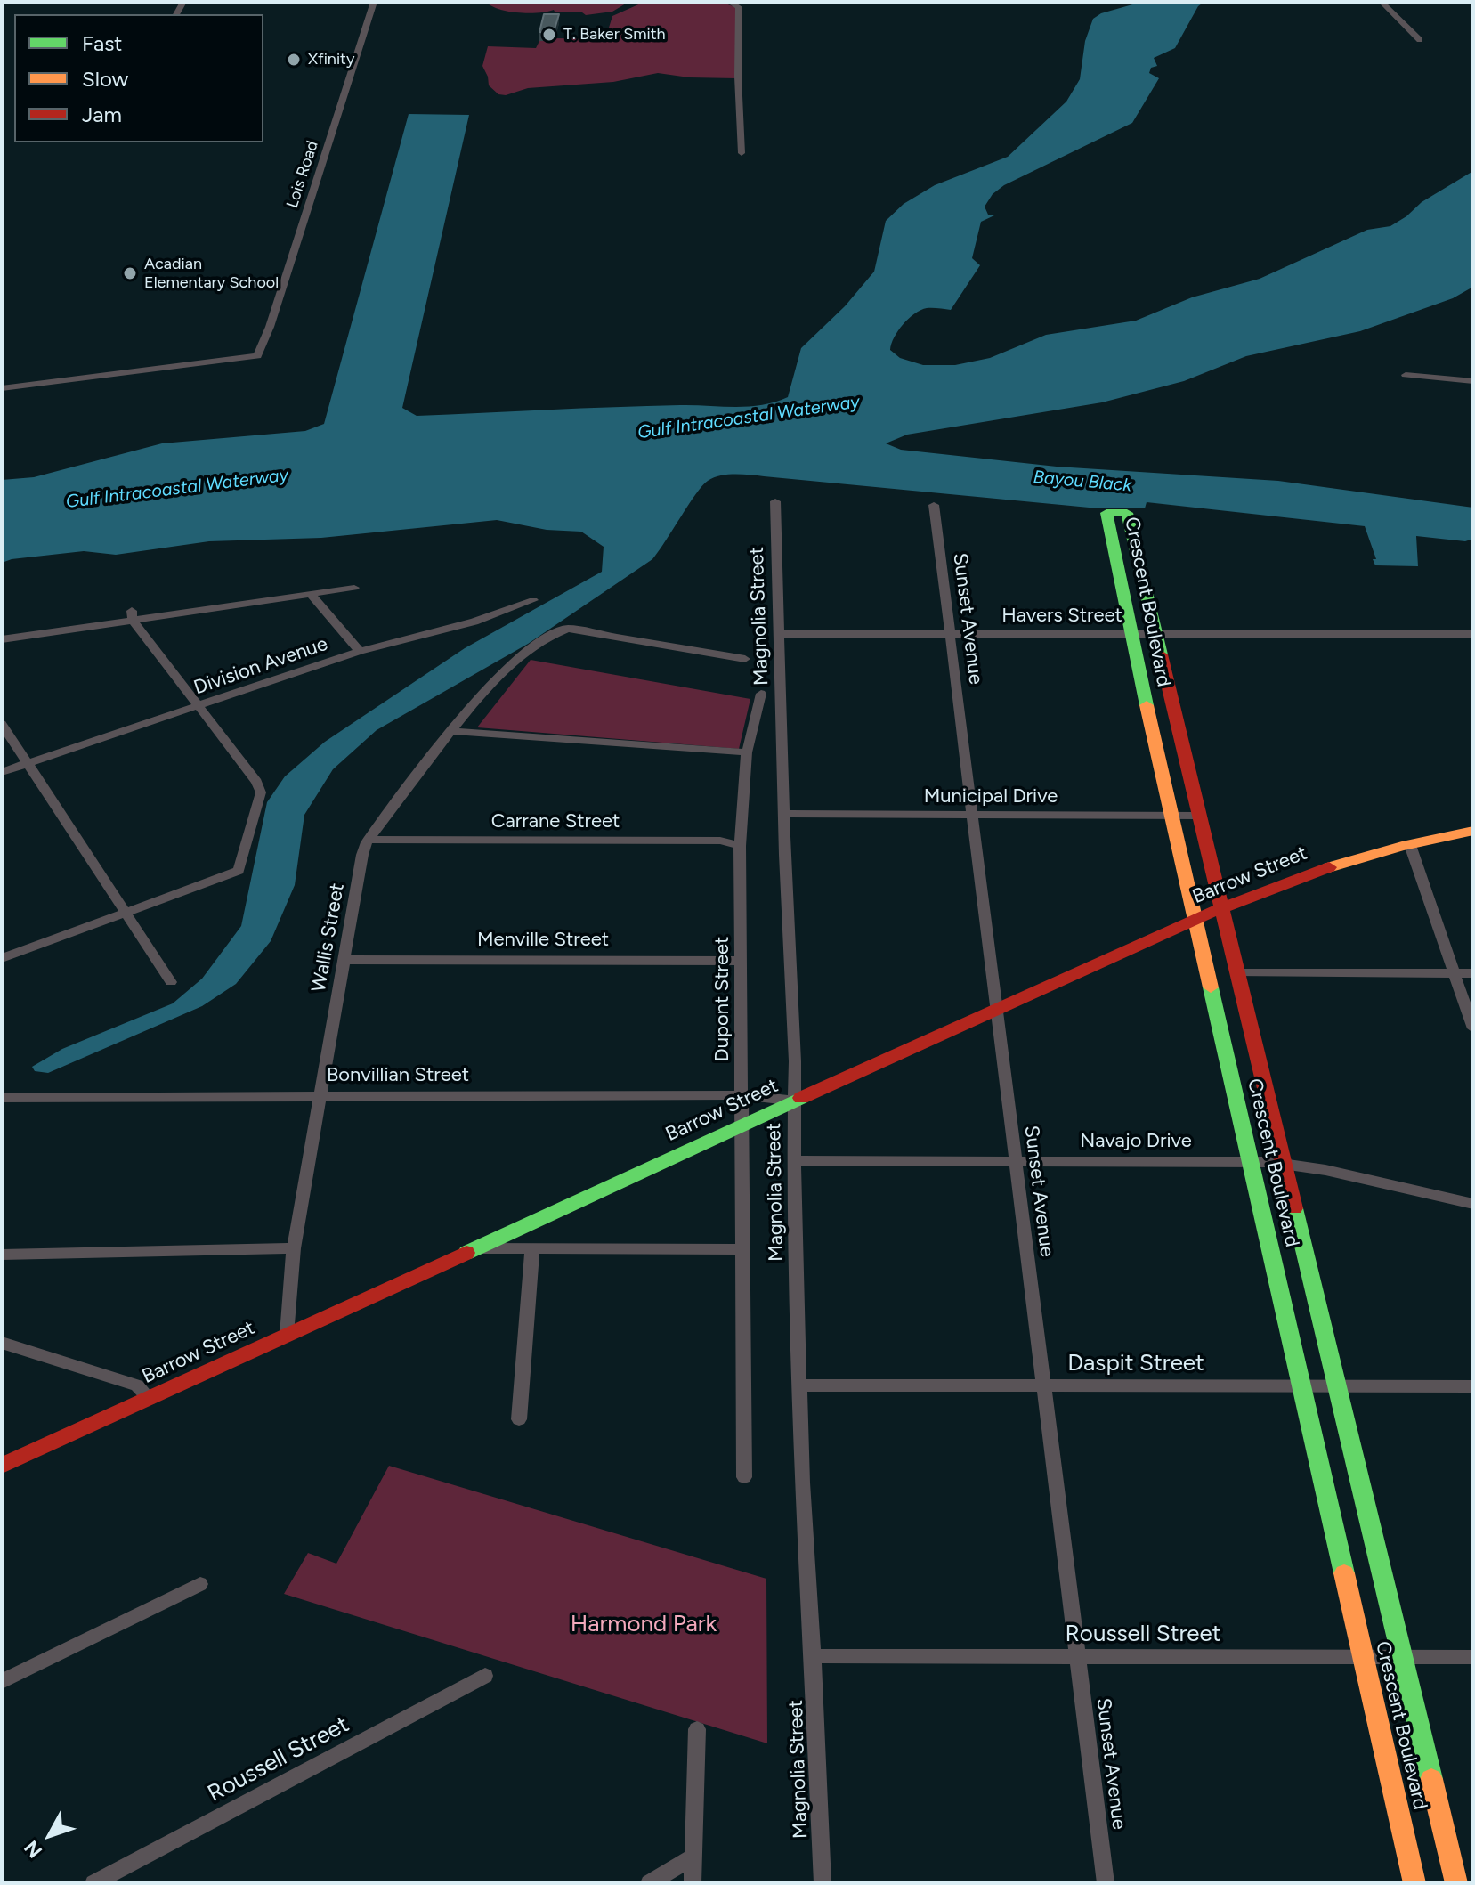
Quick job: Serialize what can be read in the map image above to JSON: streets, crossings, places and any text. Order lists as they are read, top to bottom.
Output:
{
  "streets": {
    "street": [
      "Lois Road",
      "Crescent Boulevard",
      "Magnolia Street",
      "Havers Street",
      "Sunset Avenue",
      "Division Avenue",
      "Municipal Drive",
      "Carrane Street",
      "Barrow Street",
      "Wallis Street",
      "Menville Street",
      "Dupont Street",
      "Bonvillian Street",
      "Navajo Drive",
      "Daspit Street",
      "Roussell Street"
    ]
  },
  "crossings": [
    ["Crescent Boulevard", "Havers Street"],
    ["Crescent Boulevard", "Municipal Drive"],
    ["Crescent Boulevard", "Barrow Street"],
    ["Crescent Boulevard", "Navajo Drive"],
    ["Crescent Boulevard", "Daspit Street"],
    ["Crescent Boulevard", "Roussell Street"],
    ["Magnolia Street", "Havers Street"],
    ["Magnolia Street", "Municipal Drive"],
    ["Magnolia Street", "Barrow Street"],
    ["Magnolia Street", "Bonvillian Street"],
    ["Magnolia Street", "Navajo Drive"],
    ["Magnolia Street", "Daspit Street"],
    ["Magnolia Street", "Roussell Street"],
    ["Havers Street", "Sunset Avenue"],
    ["Sunset Avenue", "Municipal Drive"],
    ["Sunset Avenue", "Barrow Street"],
    ["Sunset Avenue", "Navajo Drive"],
    ["Sunset Avenue", "Daspit Street"],
    ["Sunset Avenue", "Roussell Street"],
    ["Carrane Street", "Wallis Street"],
    ["Carrane Street", "Dupont Street"],
    ["Barrow Street", "Wallis Street"],
    ["Barrow Street", "Dupont Street"],
    ["Barrow Street", "Bonvillian Street"],
    ["Wallis Street", "Menville Street"],
    ["Wallis Street", "Bonvillian Street"],
    ["Menville Street", "Dupont Street"],
    ["Dupont Street", "Bonvillian Street"]
  ],
  "water": ["Gulf Intracoastal Waterway", "Bayou Black"],
  "parks": ["Harmond Park"],
  "places": ["T. Baker Smith", "Xfinity", "Acadian Elementary School"],
  "legend": ["Fast", "Slow", "Jam"],
  "north": "bottom left"
}
